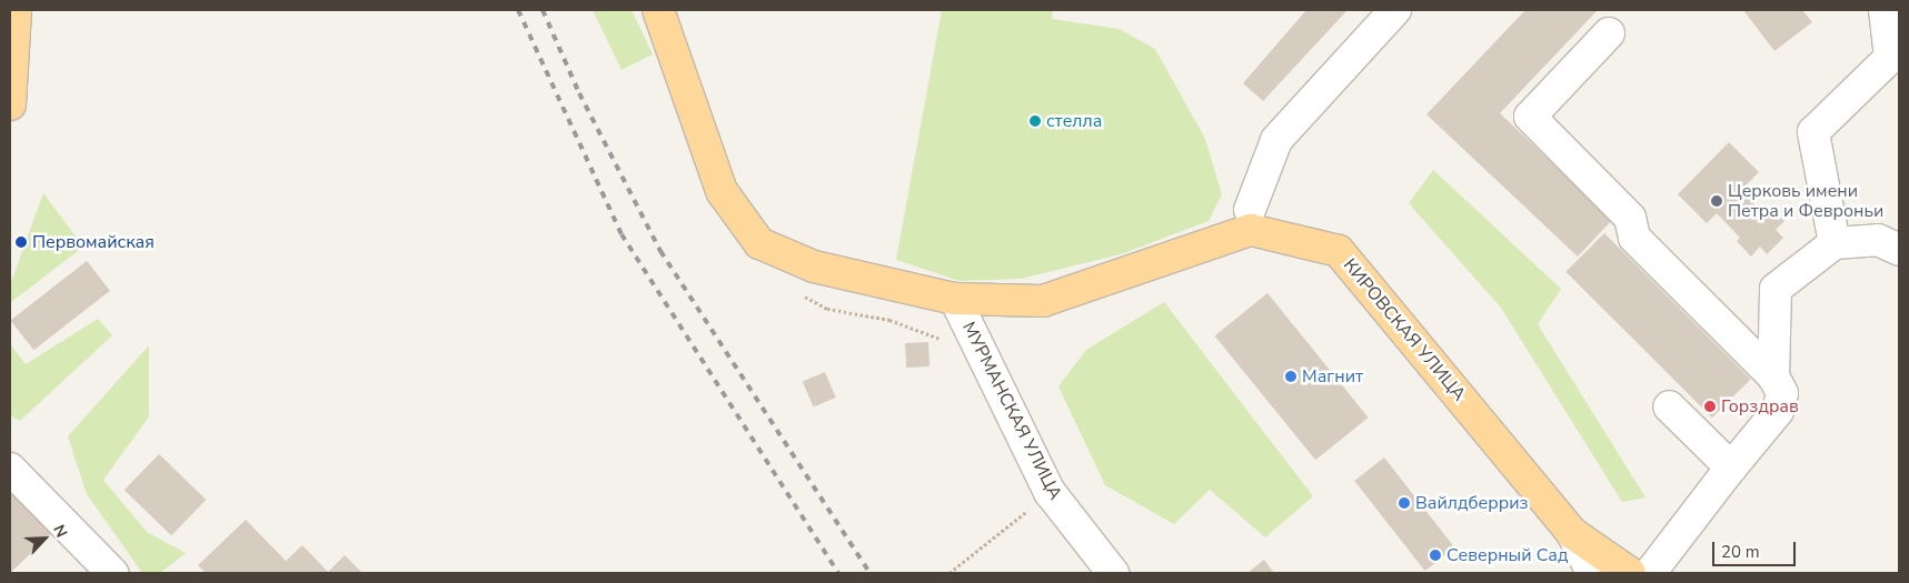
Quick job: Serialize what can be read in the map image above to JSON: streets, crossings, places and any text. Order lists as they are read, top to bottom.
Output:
{
  "streets": {
    "main road": ["КИРОВСКАЯ УЛИЦА"],
    "street": ["МУРМАНСКАЯ УЛИЦА"]
  },
  "crossings": [
    ["КИРОВСКАЯ УЛИЦА", "МУРМАНСКАЯ УЛИЦА"]
  ],
  "places": [
    "стелла",
    "Церковь имени Петра и Февроньи",
    "Первомайская",
    "Магнит",
    "Горздрав",
    "Вайлдберриз",
    "Северный Сад"
  ],
  "scale_bar": "20 m",
  "north": "top right"
}
